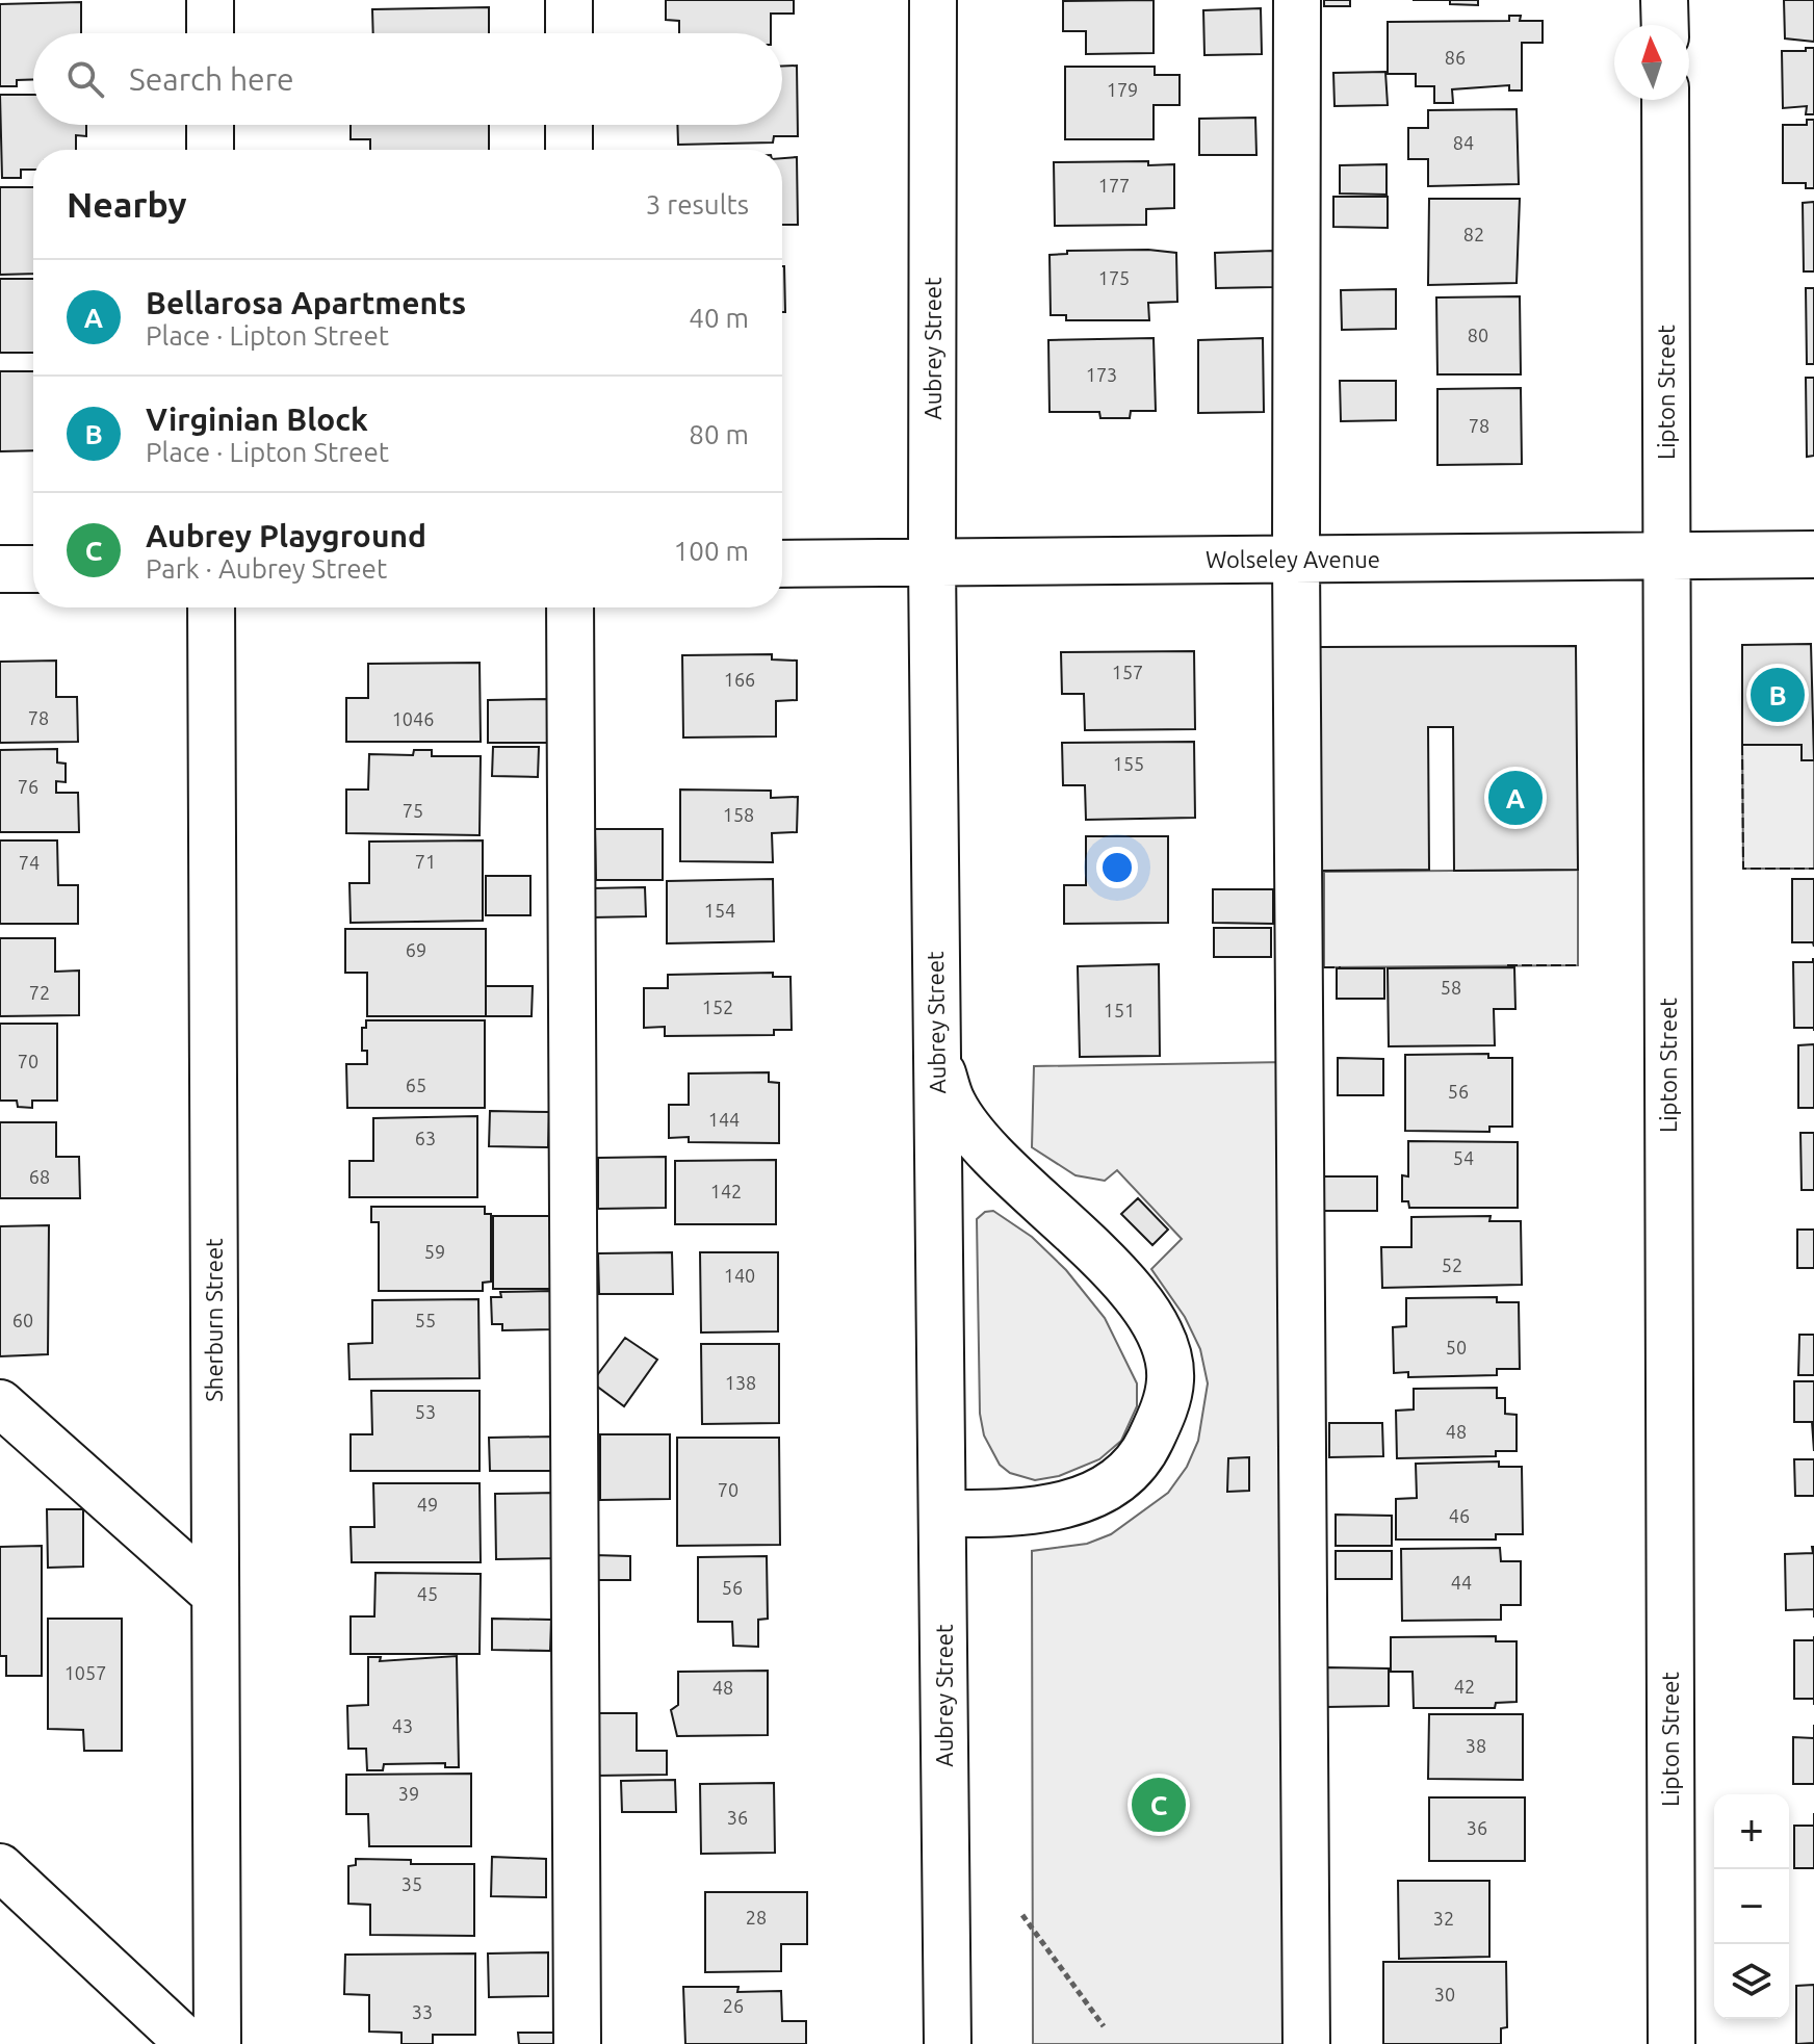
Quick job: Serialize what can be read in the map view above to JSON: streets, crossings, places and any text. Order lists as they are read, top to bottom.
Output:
{
  "streets": {
    "street": [
      "Aubrey Street",
      "Lipton Street",
      "Wolseley Avenue",
      "Sherburn Street"
    ]
  },
  "crossings": [
    ["Aubrey Street", "Wolseley Avenue"],
    ["Lipton Street", "Wolseley Avenue"]
  ],
  "house_numbers": [
    "86",
    "179",
    "84",
    "177",
    "82",
    "175",
    "80",
    "173",
    "78",
    "157",
    "166",
    "78",
    "1046",
    "155",
    "76",
    "75",
    "158",
    "71",
    "74",
    "154",
    "69",
    "58",
    "72",
    "152",
    "151",
    "70",
    "65",
    "56",
    "144",
    "63",
    "54",
    "68",
    "142",
    "59",
    "52",
    "140",
    "60",
    "55",
    "50",
    "138",
    "53",
    "48",
    "70",
    "49",
    "46",
    "44",
    "56",
    "45",
    "1057",
    "42",
    "48",
    "43",
    "38",
    "39",
    "36",
    "36",
    "35",
    "28",
    "32",
    "30",
    "26",
    "33"
  ],
  "north": "top",
  "page": {
    "search": "Search here",
    "heading": ["Nearby", "3 results"],
    "list": [
      {
        "mark": "A",
        "name": "Bellarosa Apartments",
        "note": "Place · Lipton Street",
        "value": "40 m"
      },
      {
        "mark": "B",
        "name": "Virginian Block",
        "note": "Place · Lipton Street",
        "value": "80 m"
      },
      {
        "mark": "C",
        "name": "Aubrey Playground",
        "note": "Park · Aubrey Street",
        "value": "100 m"
      }
    ],
    "pins": ["B", "A", "C"],
    "map_buttons": ["+", "−"]
  }
}
